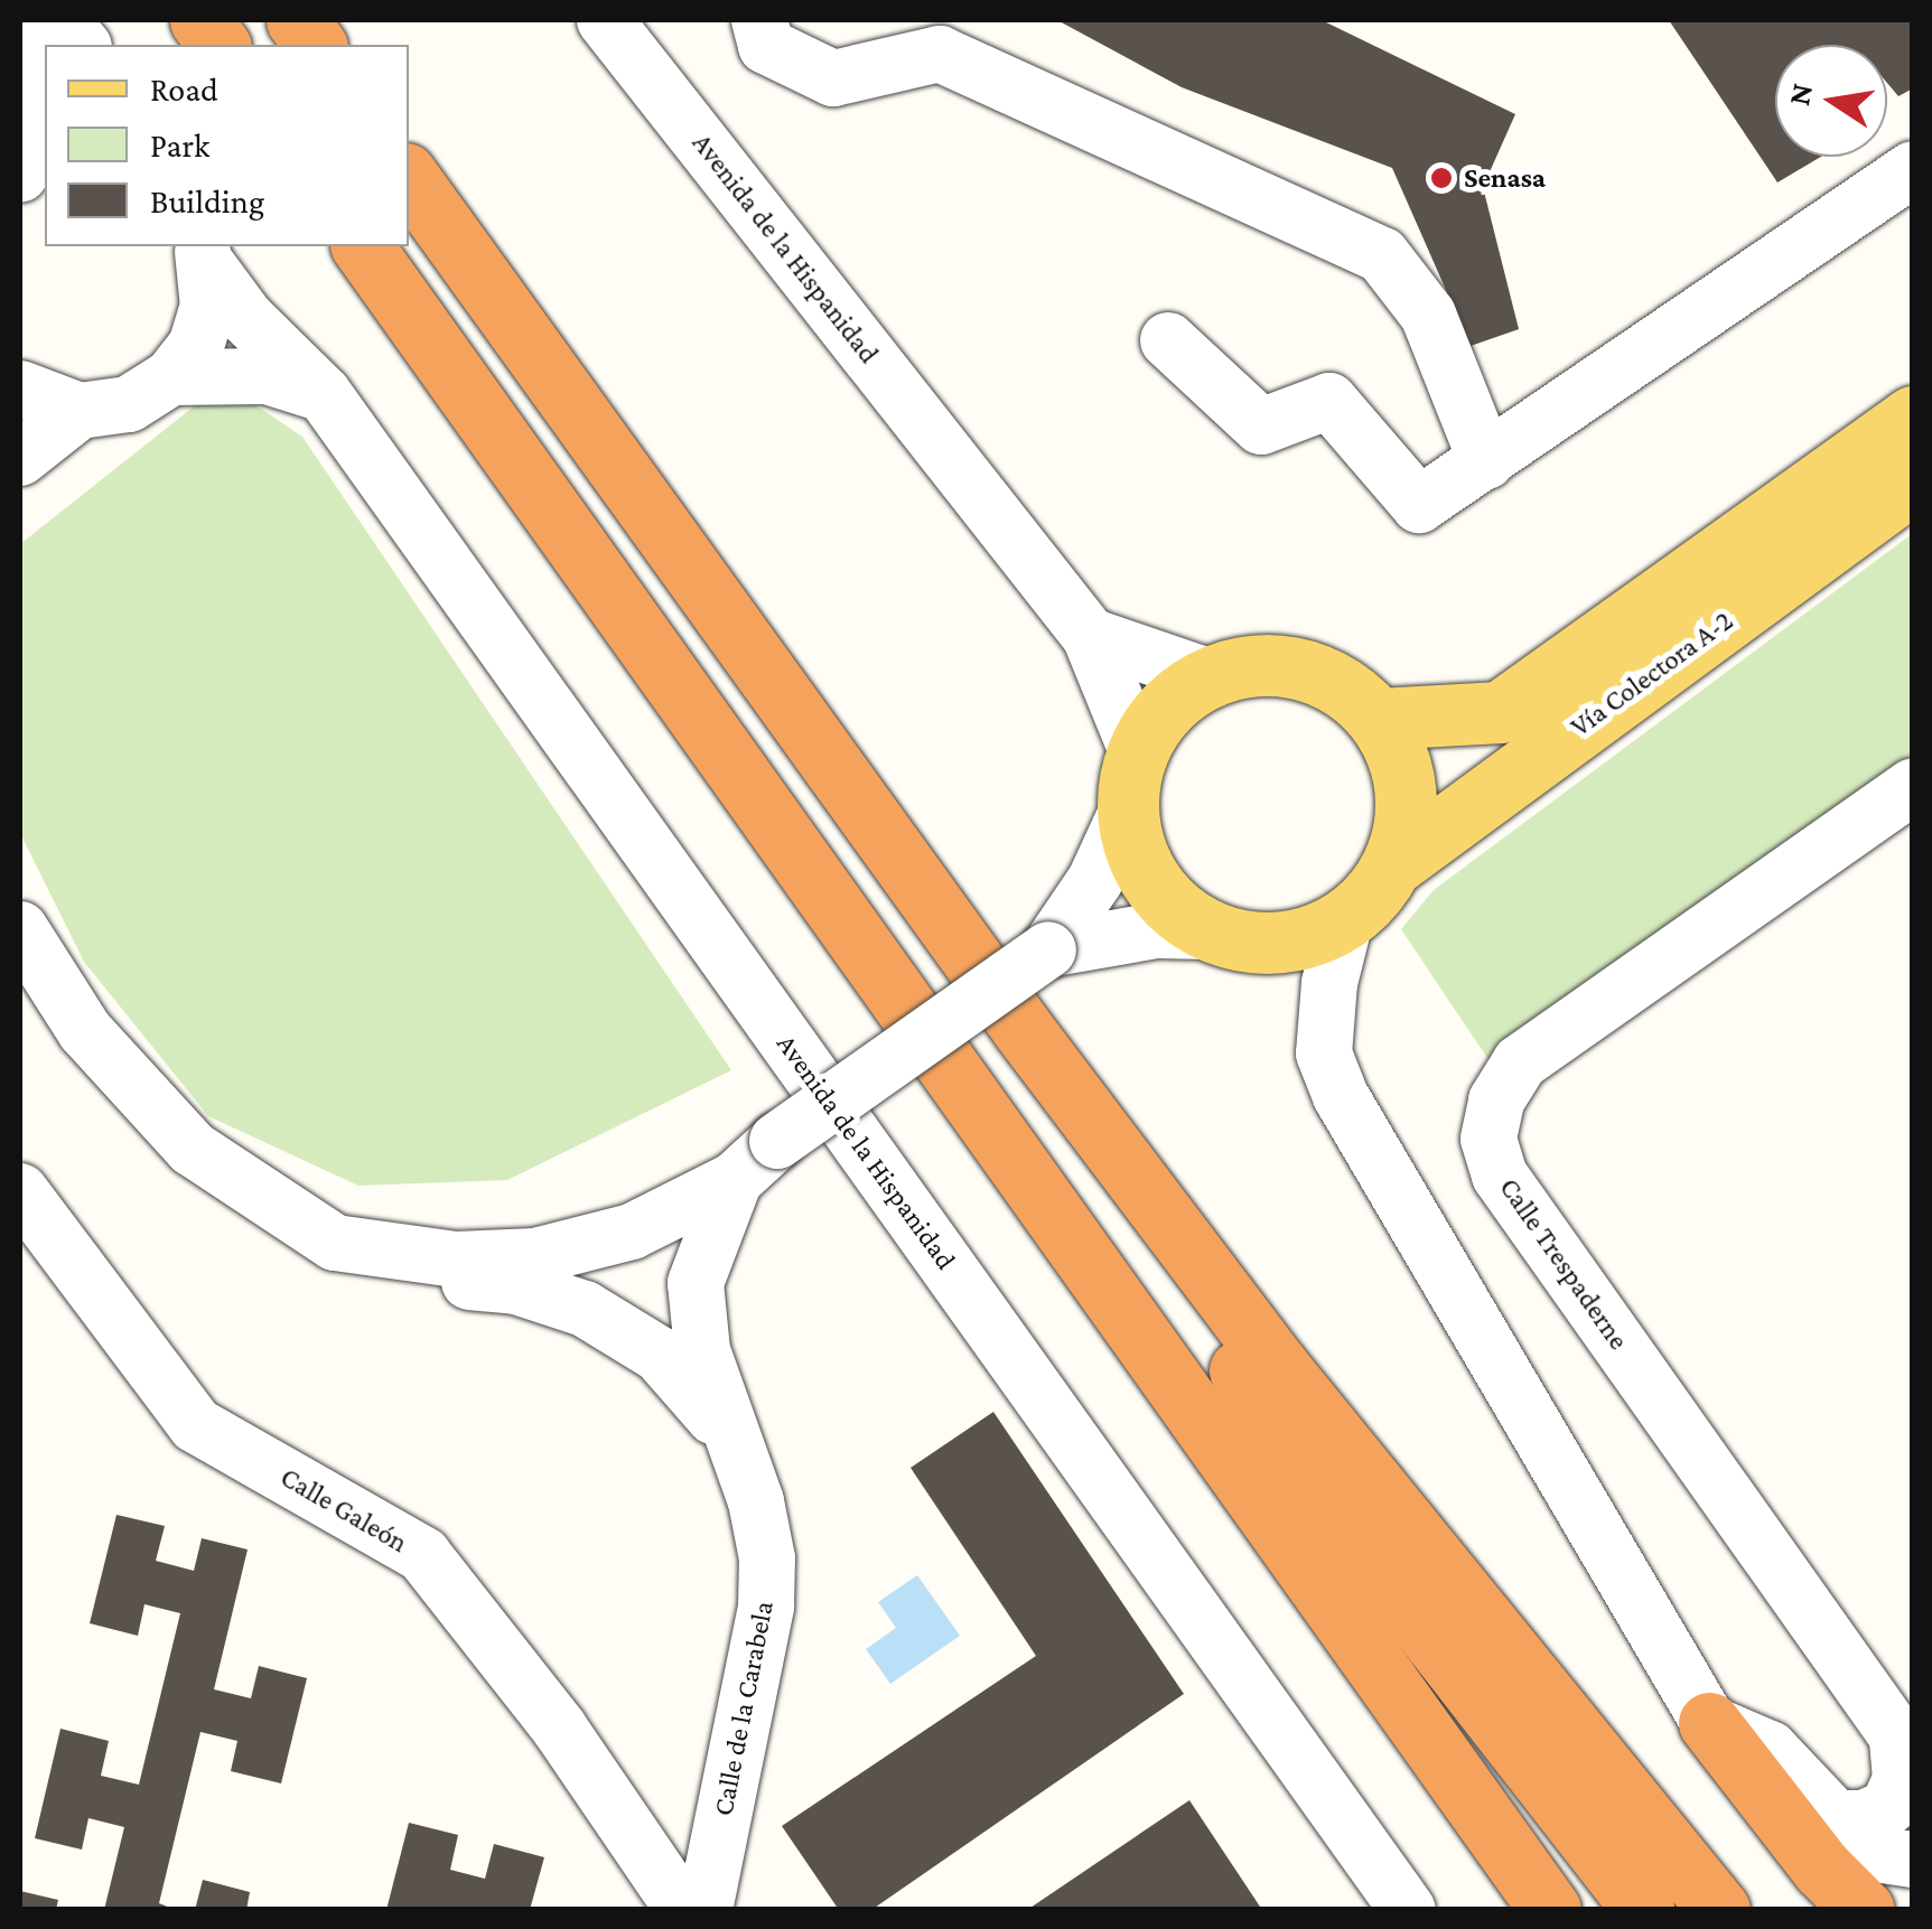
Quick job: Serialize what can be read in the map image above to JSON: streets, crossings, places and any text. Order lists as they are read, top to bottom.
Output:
{
  "streets": {
    "main road": ["Vía Colectora A-2"],
    "street": [
      "Avenida de la Hispanidad",
      "Calle Trespaderne",
      "Calle Galeón",
      "Calle de la Carabela"
    ]
  },
  "crossings": [
    ["Avenida de la Hispanidad", "Vía Colectora A-2"]
  ],
  "places": ["Senasa"],
  "legend": ["Road", "Park", "Building"],
  "north": "left"
}
